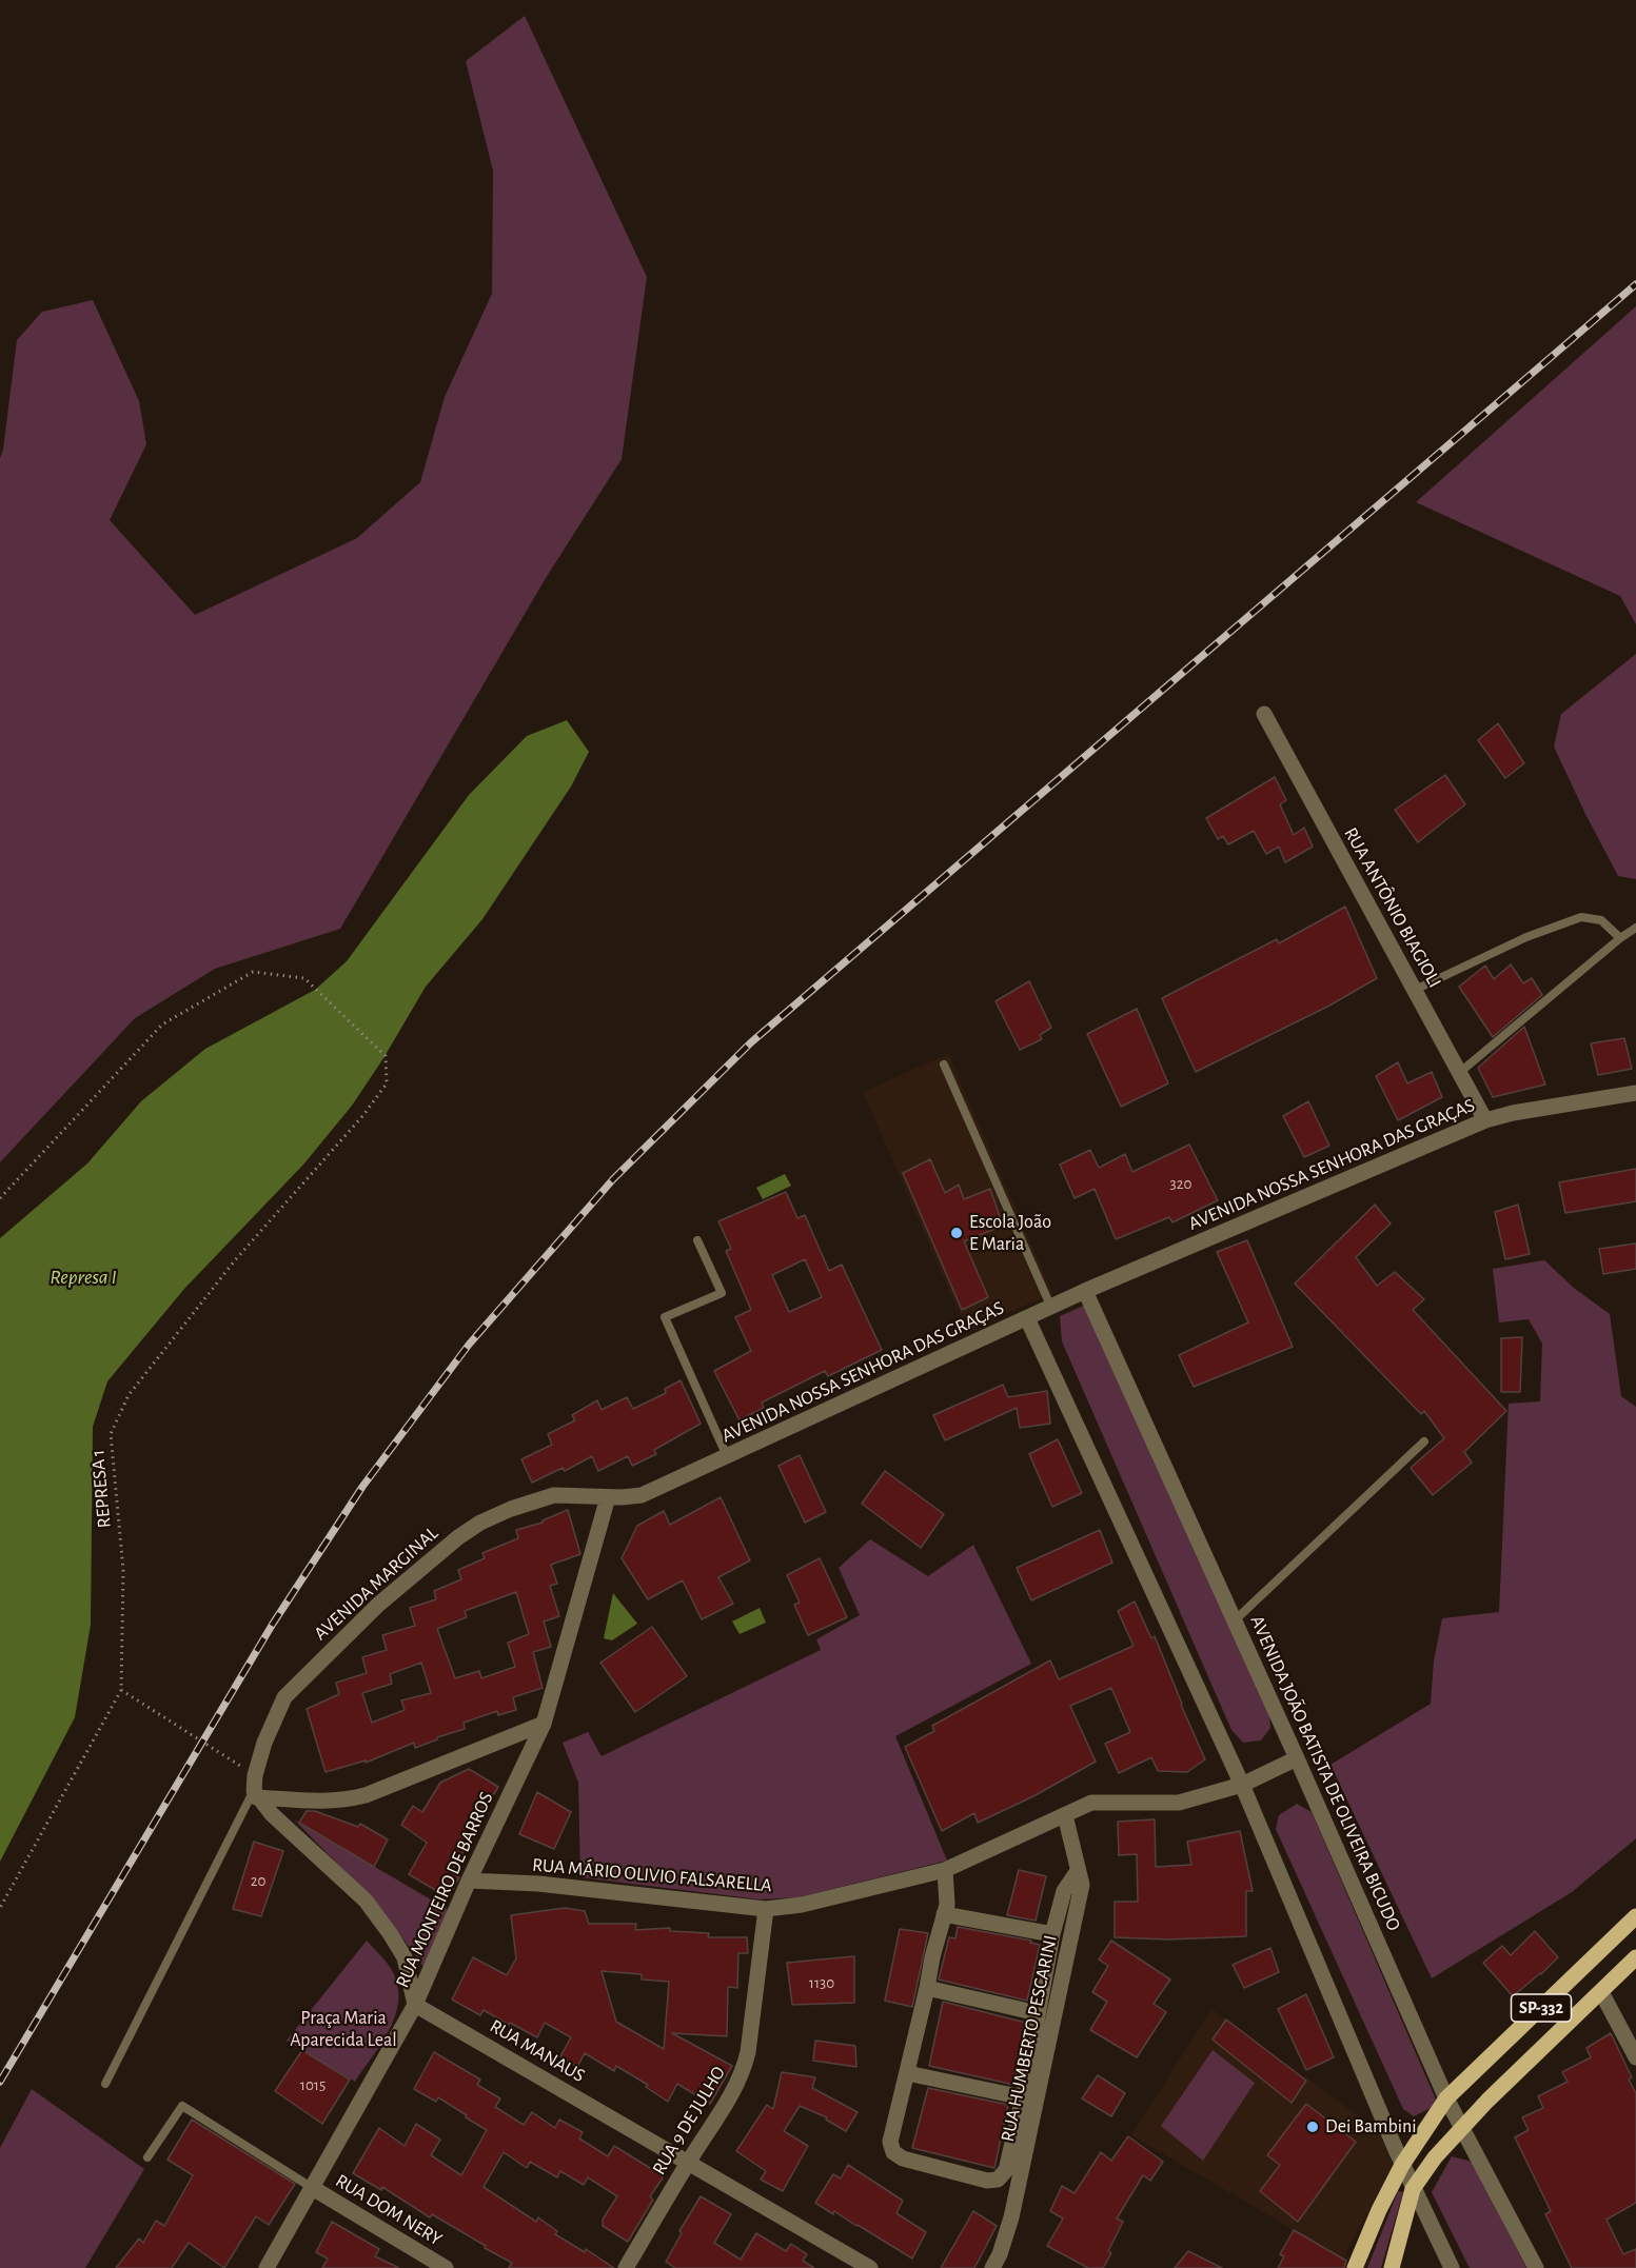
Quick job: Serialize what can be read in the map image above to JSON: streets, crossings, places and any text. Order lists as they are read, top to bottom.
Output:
{
  "streets": {
    "main road": ["SP-332"],
    "street": [
      "RUA ANTÔNIO BIAGIOLI",
      "AVENIDA NOSSA SENHORA DAS GRAÇAS",
      "AVENIDA MARGINAL",
      "AVENIDA JOÃO BATISTA DE OLIVEIRA BICUDO",
      "RUA MÁRIO OLIVIO FALSARELLA",
      "RUA MONTEIRO DE BARROS",
      "RUA HUMBERTO PESCARINI",
      "RUA MANAUS",
      "RUA 9 DE JULHO",
      "RUA DOM NERY"
    ],
    "path": ["REPRESA 1"]
  },
  "crossings": [
    ["RUA ANTÔNIO BIAGIOLI", "AVENIDA NOSSA SENHORA DAS GRAÇAS"],
    ["AVENIDA NOSSA SENHORA DAS GRAÇAS", "AVENIDA MARGINAL"],
    ["AVENIDA NOSSA SENHORA DAS GRAÇAS", "AVENIDA JOÃO BATISTA DE OLIVEIRA BICUDO"],
    ["AVENIDA JOÃO BATISTA DE OLIVEIRA BICUDO", "RUA MÁRIO OLIVIO FALSARELLA"],
    ["AVENIDA JOÃO BATISTA DE OLIVEIRA BICUDO", "SP-332"],
    ["RUA MÁRIO OLIVIO FALSARELLA", "RUA MONTEIRO DE BARROS"],
    ["RUA MÁRIO OLIVIO FALSARELLA", "RUA HUMBERTO PESCARINI"],
    ["RUA MÁRIO OLIVIO FALSARELLA", "RUA 9 DE JULHO"],
    ["RUA MONTEIRO DE BARROS", "RUA MANAUS"],
    ["RUA MONTEIRO DE BARROS", "RUA DOM NERY"],
    ["RUA MANAUS", "RUA 9 DE JULHO"]
  ],
  "water": ["Represa I"],
  "parks": ["Praça Maria Aparecida Leal"],
  "places": ["Escola João E Maria", "Dei Bambini"],
  "house_numbers": [
    "320",
    "20",
    "1130",
    "1015"
  ]
}
